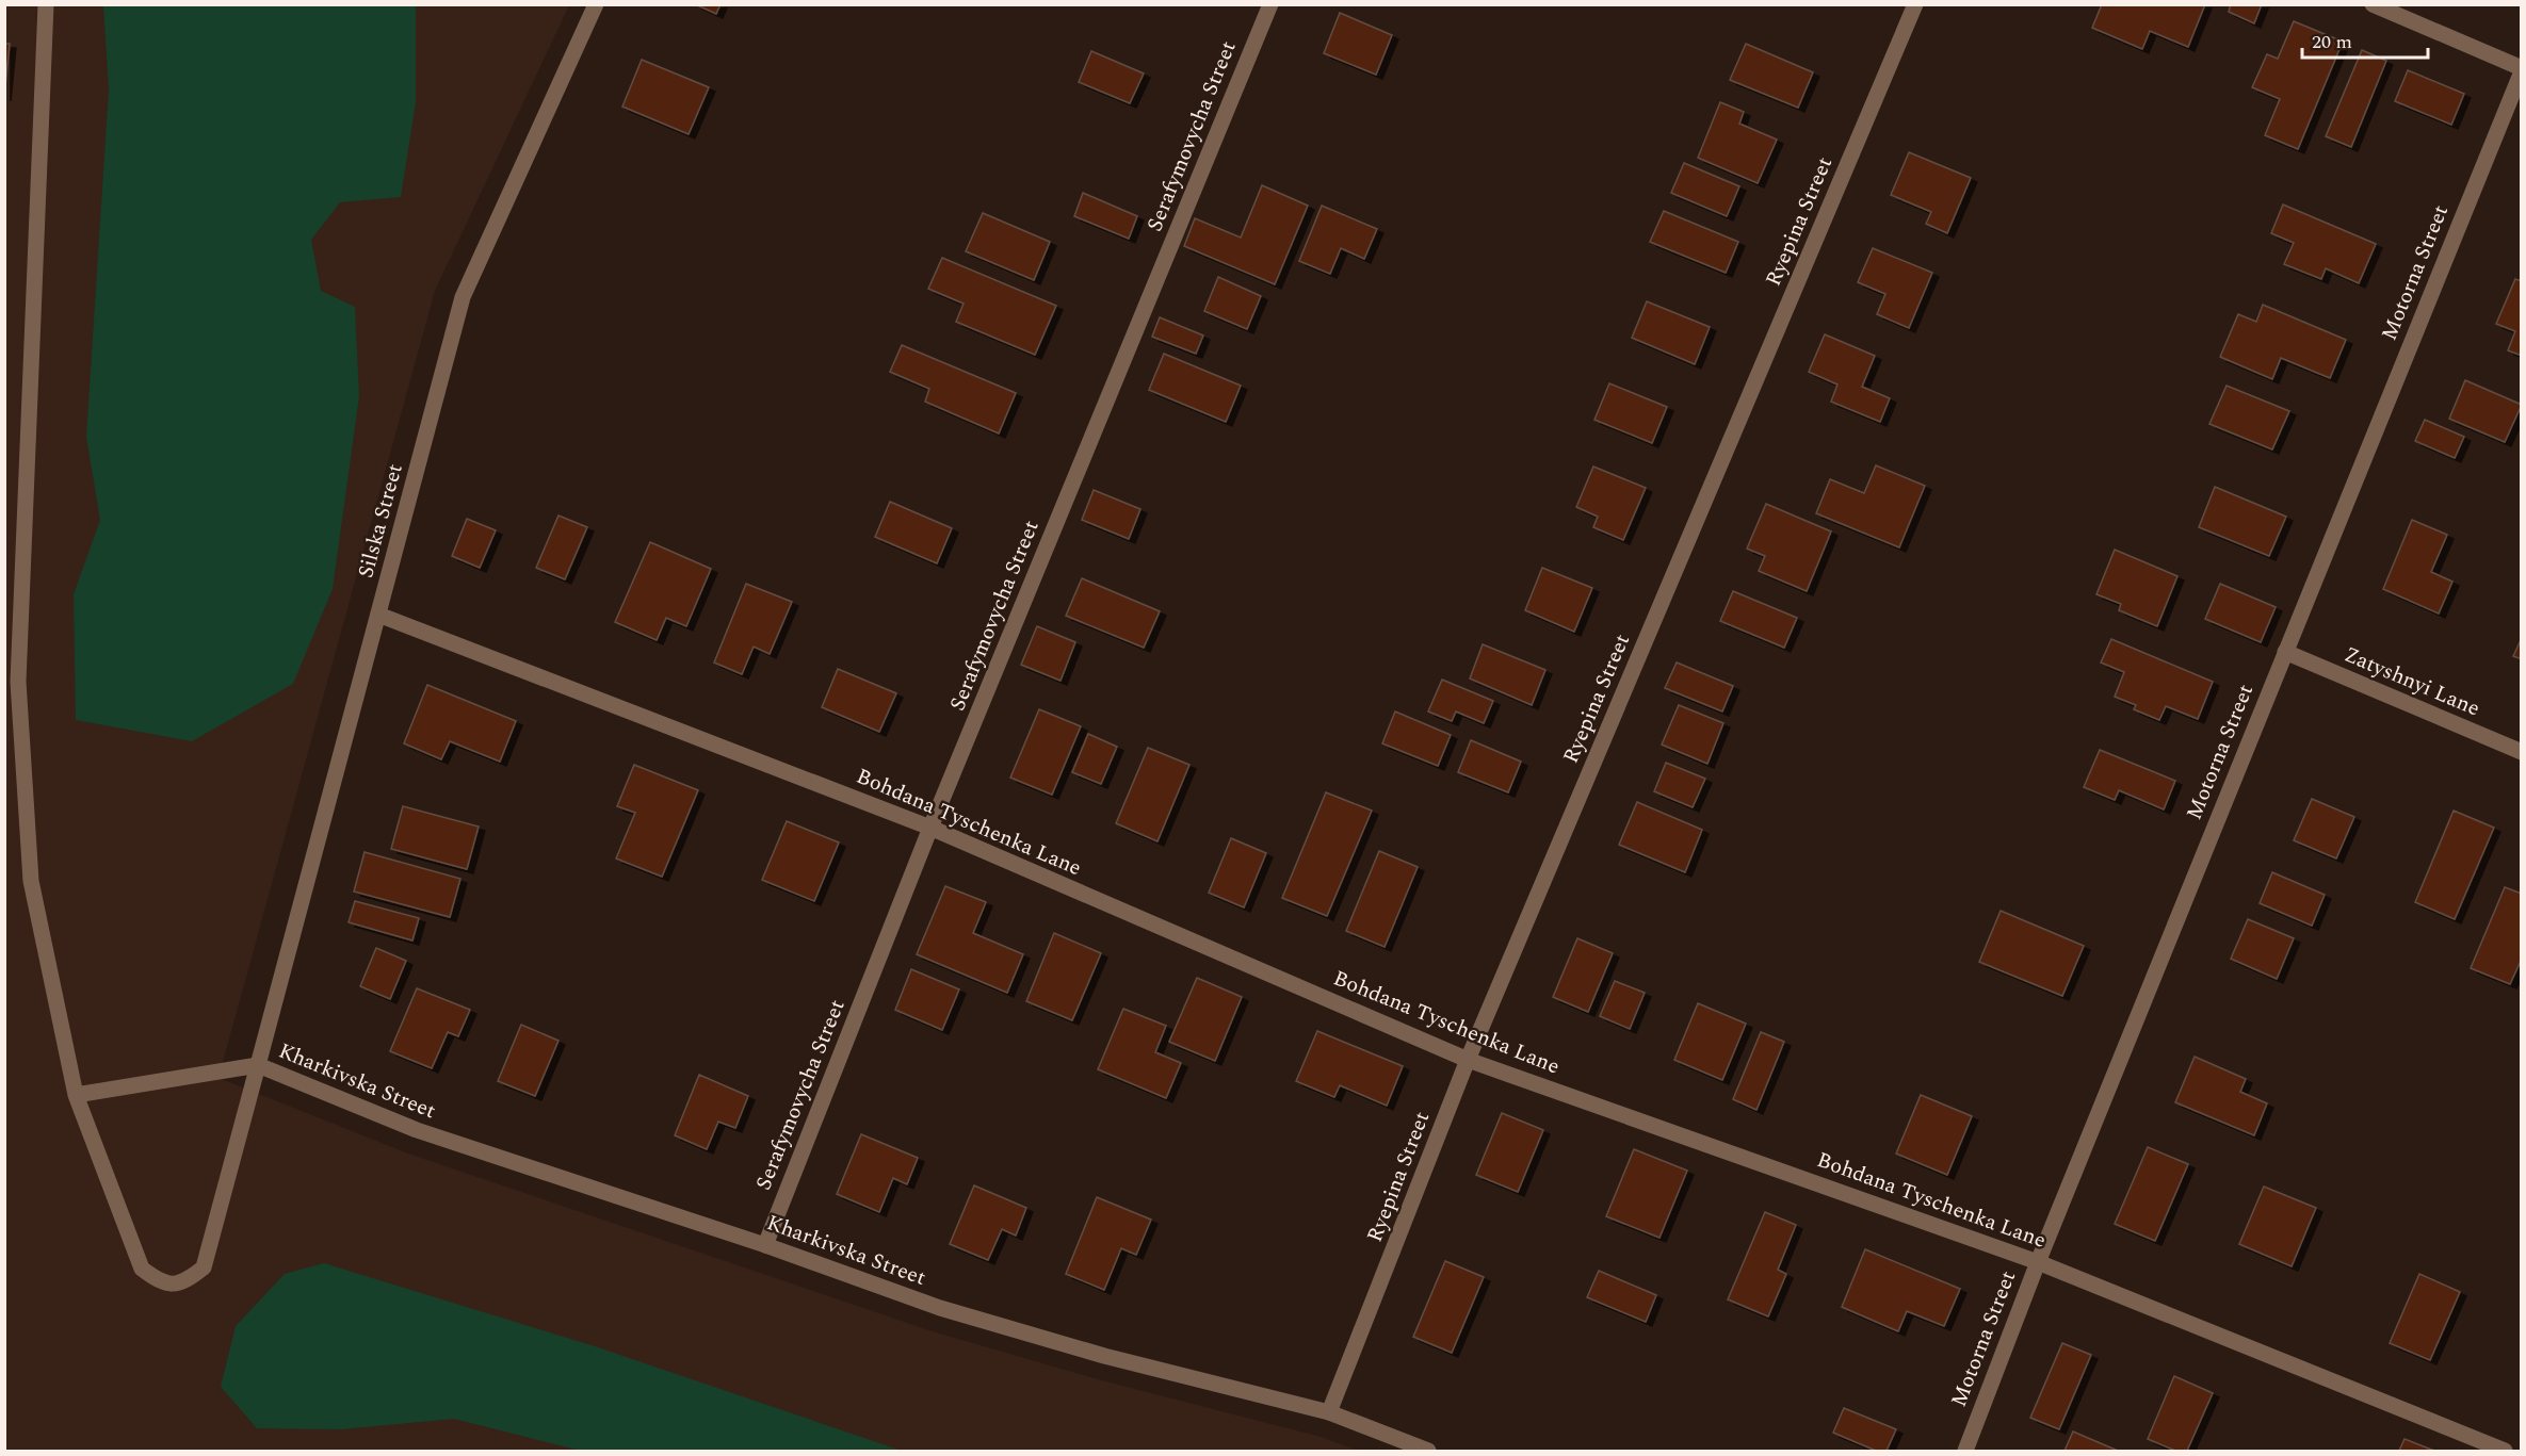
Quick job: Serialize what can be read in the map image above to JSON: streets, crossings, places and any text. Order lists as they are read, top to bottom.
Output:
{
  "streets": {
    "street": [
      "Serafymovycha Street",
      "Ryepina Street",
      "Motorna Street",
      "Silska Street",
      "Zatyshnyi Lane",
      "Bohdana Tyschenka Lane",
      "Kharkivska Street"
    ]
  },
  "crossings": [
    ["Serafymovycha Street", "Bohdana Tyschenka Lane"],
    ["Serafymovycha Street", "Kharkivska Street"],
    ["Ryepina Street", "Bohdana Tyschenka Lane"],
    ["Ryepina Street", "Kharkivska Street"],
    ["Motorna Street", "Zatyshnyi Lane"],
    ["Motorna Street", "Bohdana Tyschenka Lane"],
    ["Silska Street", "Bohdana Tyschenka Lane"],
    ["Silska Street", "Kharkivska Street"]
  ],
  "scale_bar": "20 m"
}
